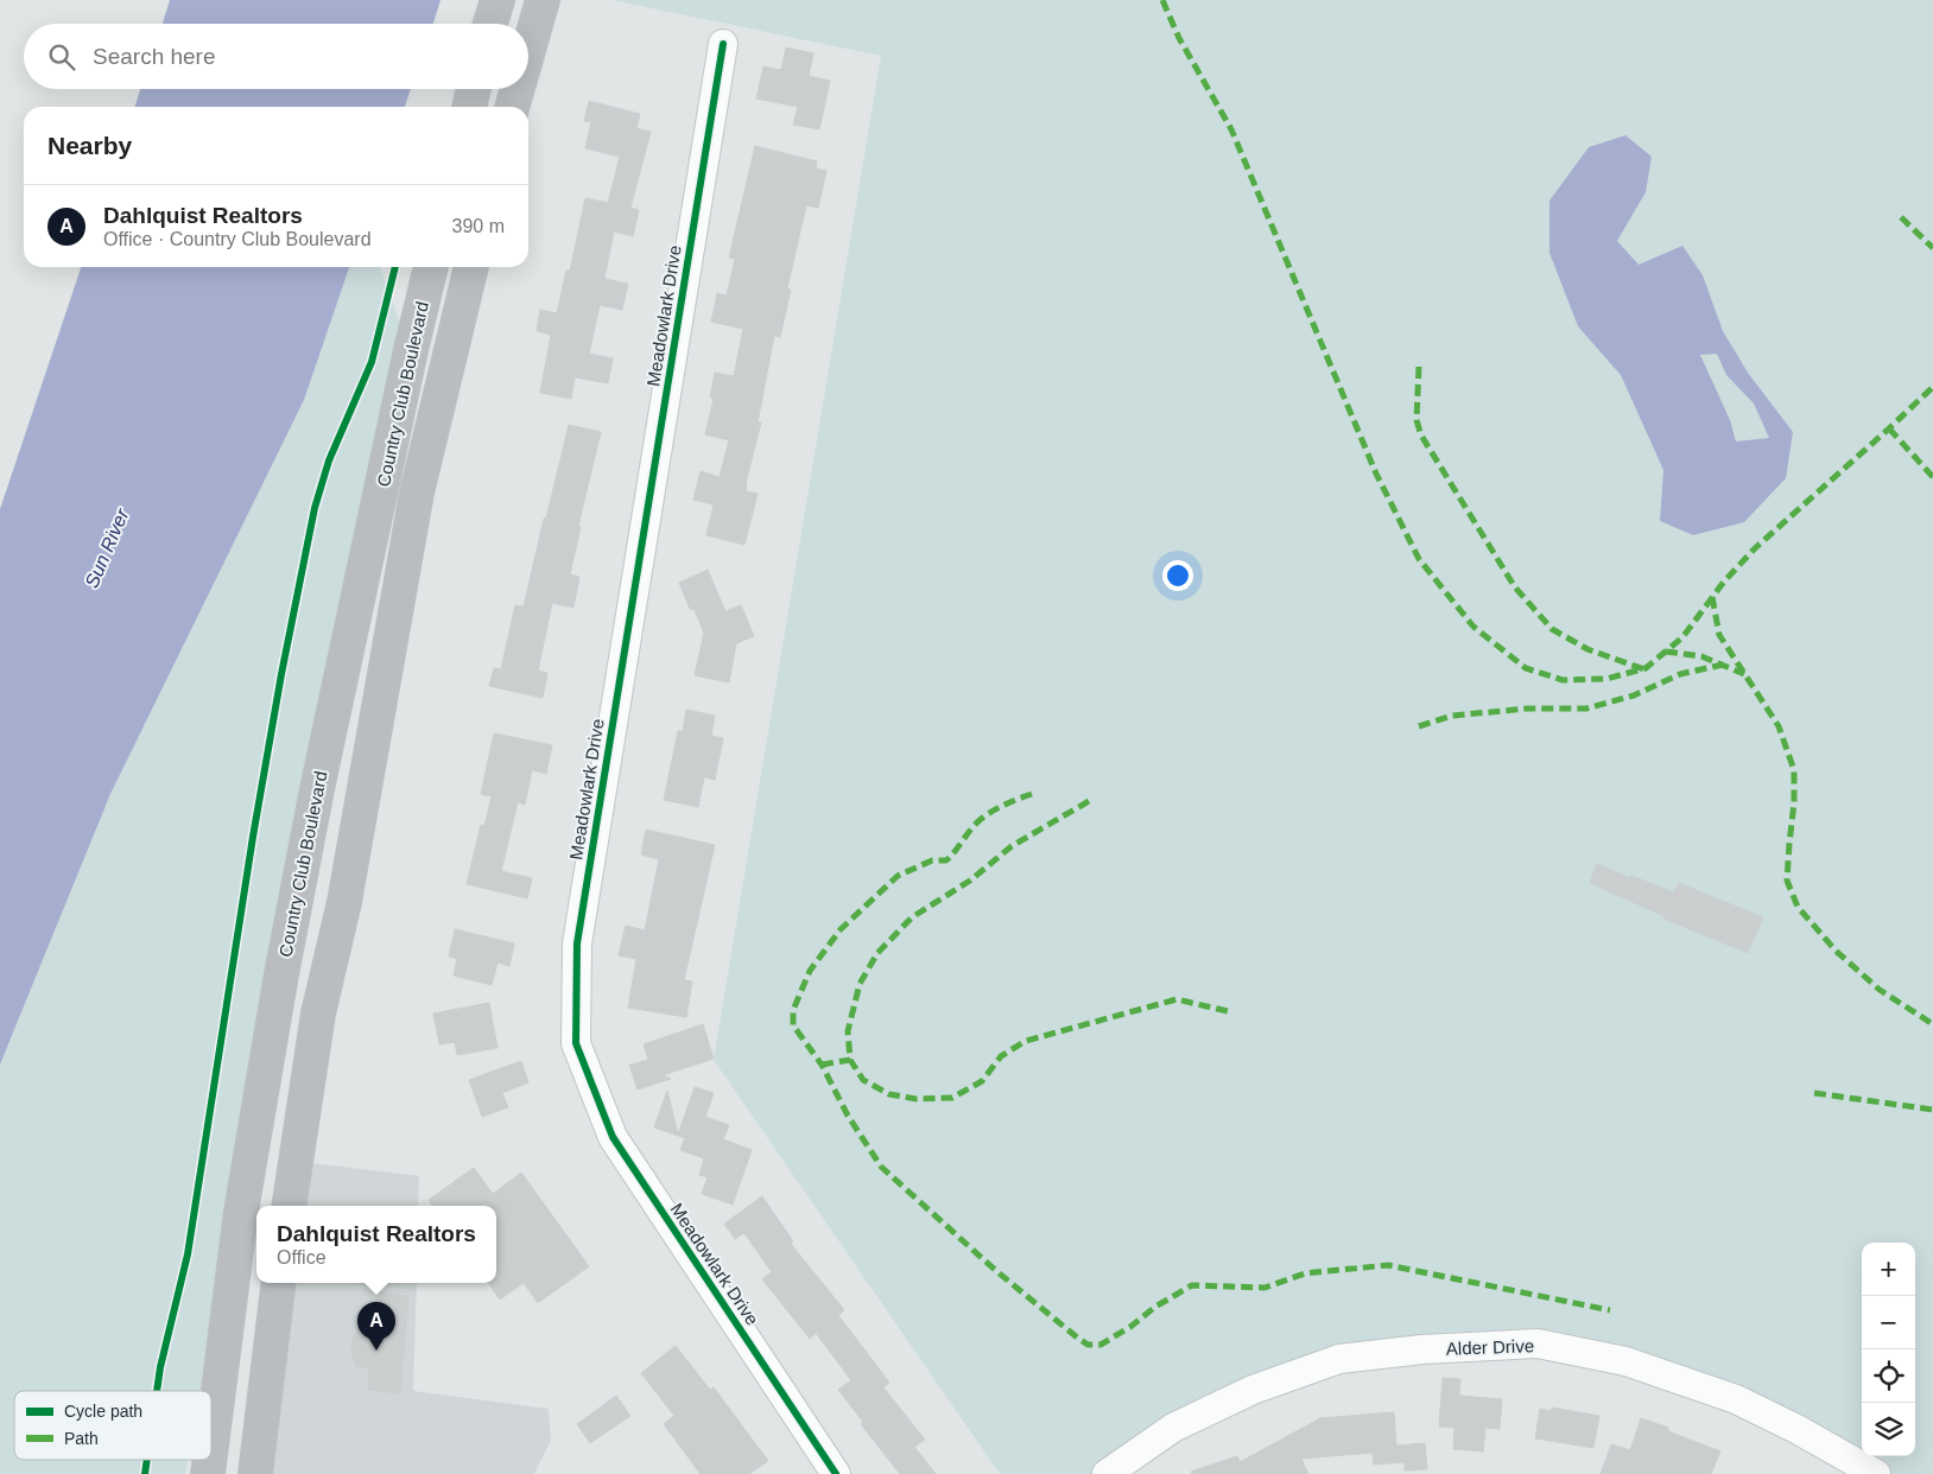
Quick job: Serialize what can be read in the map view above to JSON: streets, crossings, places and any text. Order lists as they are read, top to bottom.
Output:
{
  "streets": {
    "highway": ["Country Club Boulevard"],
    "street": ["Meadowlark Drive", "Alder Drive"]
  },
  "water": ["Sun River"],
  "legend": ["Cycle path", "Path"],
  "page": {
    "search": "Search here",
    "heading": "Nearby",
    "list": [
      {
        "mark": "A",
        "name": "Dahlquist Realtors",
        "note": "Office · Country Club Boulevard",
        "value": "390 m"
      }
    ],
    "popup": ["Dahlquist Realtors", "Office"],
    "map_buttons": ["+", "−"],
    "pins": "A"
  }
}
